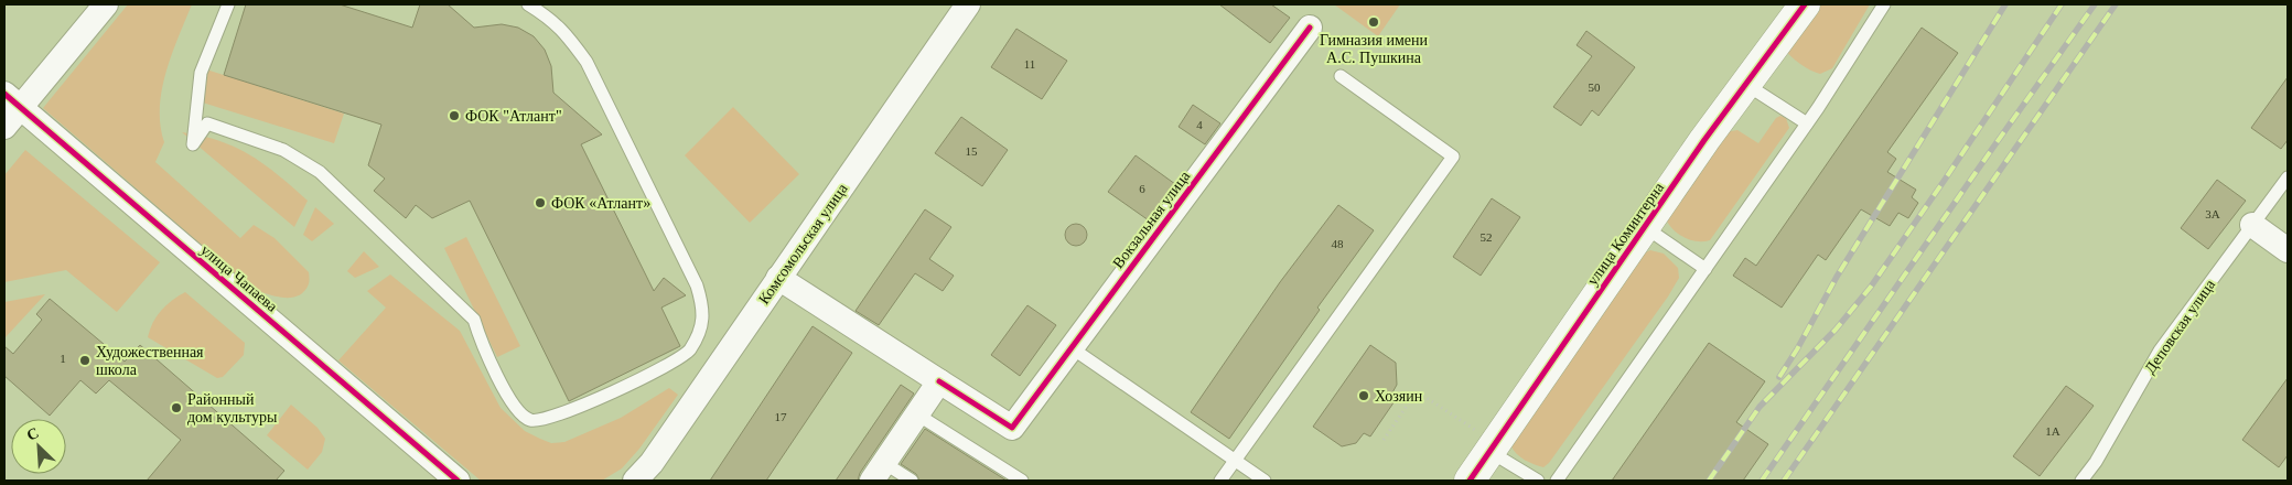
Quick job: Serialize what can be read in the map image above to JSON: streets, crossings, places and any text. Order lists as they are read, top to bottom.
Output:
{
  "streets": {
    "street": [
      "Вокзальная улица",
      "улица Коминтерна",
      "Комсомольская улица",
      "улица Чапаева"
    ],
    "lane": ["Деповская улица"]
  },
  "places": [
    "Гимназия имени А.С. Пушкина",
    "ФОК \"Атлант\"",
    "ФОК «Атлант»",
    "Художественная школа",
    "Хозяин",
    "Районный дом культуры"
  ],
  "house_numbers": [
    "11",
    "50",
    "4",
    "15",
    "6",
    "3А",
    "52",
    "48",
    "1",
    "17",
    "1А"
  ],
  "north": "top left"
}
